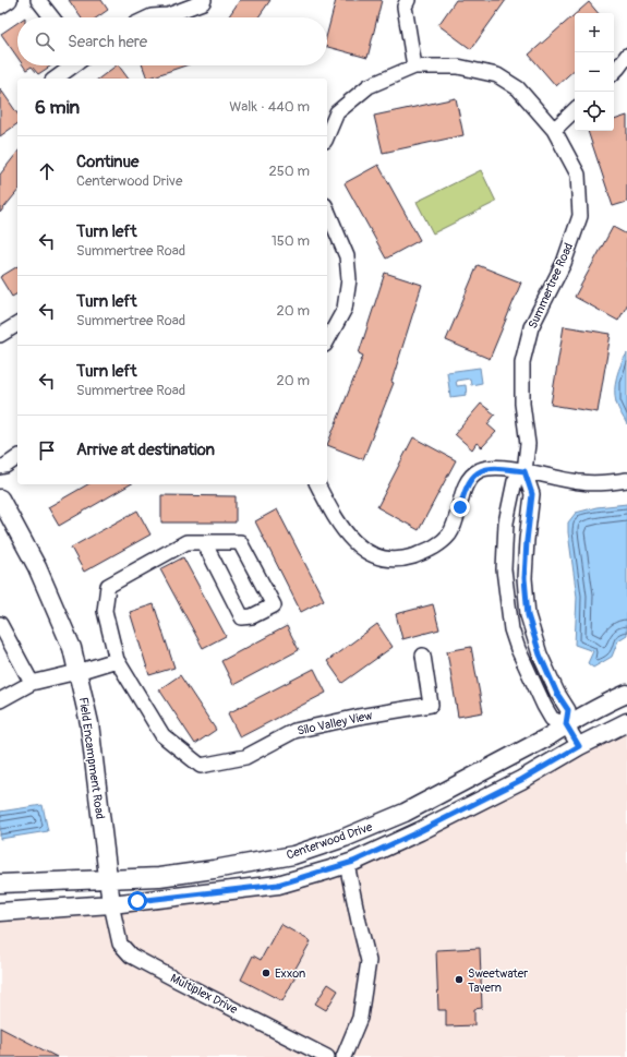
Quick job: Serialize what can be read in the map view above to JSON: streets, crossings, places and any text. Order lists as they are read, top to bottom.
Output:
{
  "streets": {
    "street": [
      "Summertree Road",
      "Silo Valley View",
      "Field Encampment Road",
      "Centerwood Drive",
      "Multiplex Drive"
    ]
  },
  "crossings": [
    ["Summertree Road", "Centerwood Drive"],
    ["Field Encampment Road", "Centerwood Drive"],
    ["Field Encampment Road", "Multiplex Drive"]
  ],
  "places": ["Exxon", "Sweetwater Tavern"],
  "page": {
    "map_buttons": ["+", "−"],
    "search": "Search here",
    "heading": ["6 min", "Walk · 440 m"],
    "list": [
      ["Continue", "Centerwood Drive", "250 m"],
      ["Turn left", "Summertree Road", "150 m"],
      ["Turn left", "Summertree Road", "20 m"],
      ["Turn left", "Summertree Road", "20 m"],
      "Arrive at destination"
    ]
  }
}
